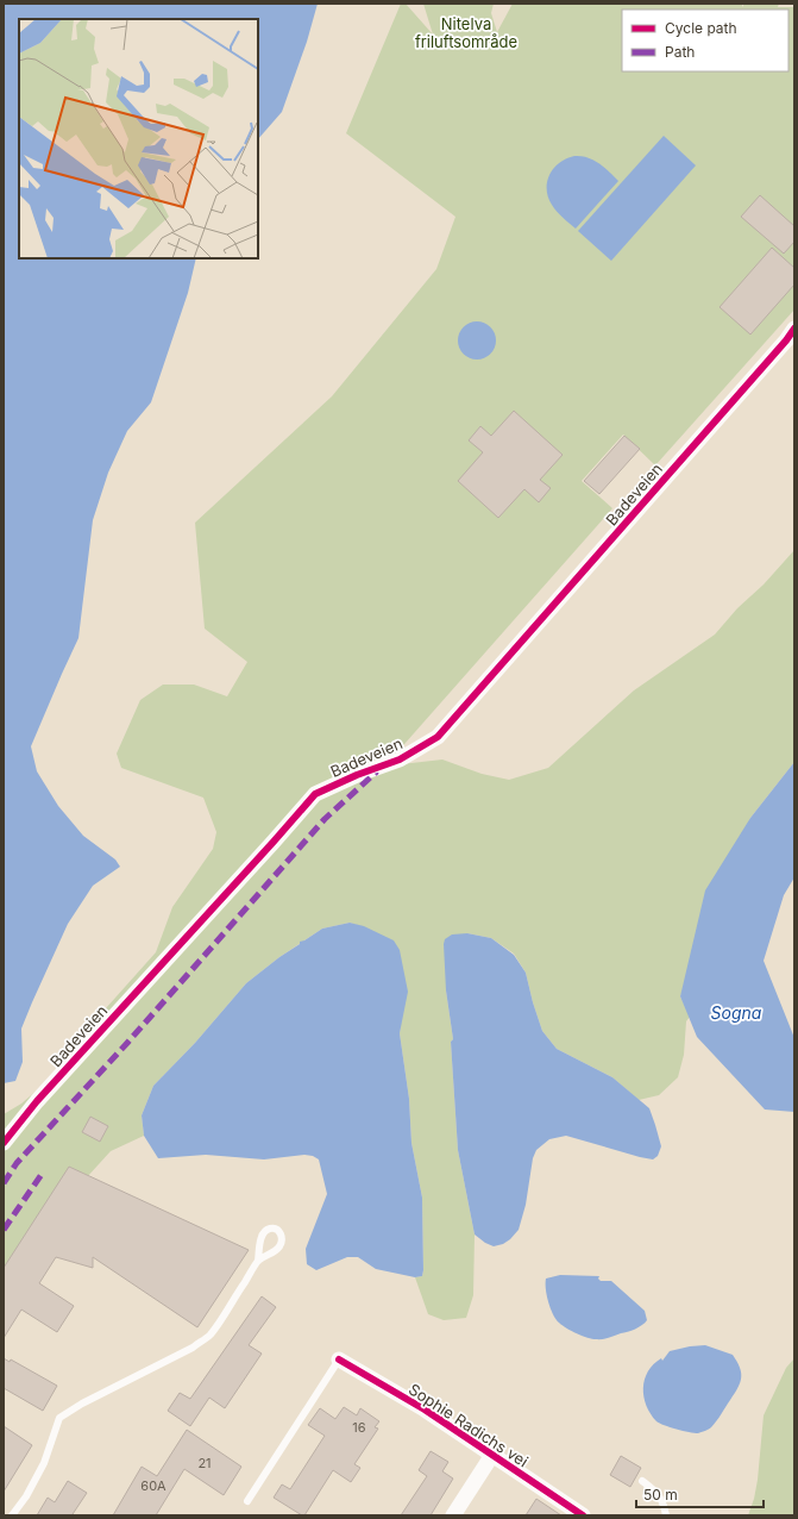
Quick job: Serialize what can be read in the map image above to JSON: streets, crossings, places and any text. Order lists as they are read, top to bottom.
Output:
{
  "streets": {
    "street": ["Badeveien", "Sophie Radichs vei"]
  },
  "water": ["Sogna"],
  "parks": ["Nitelva friluftsområde"],
  "house_numbers": ["16", "21", "60A"],
  "legend": ["Cycle path", "Path"],
  "scale_bar": "50 m"
}
